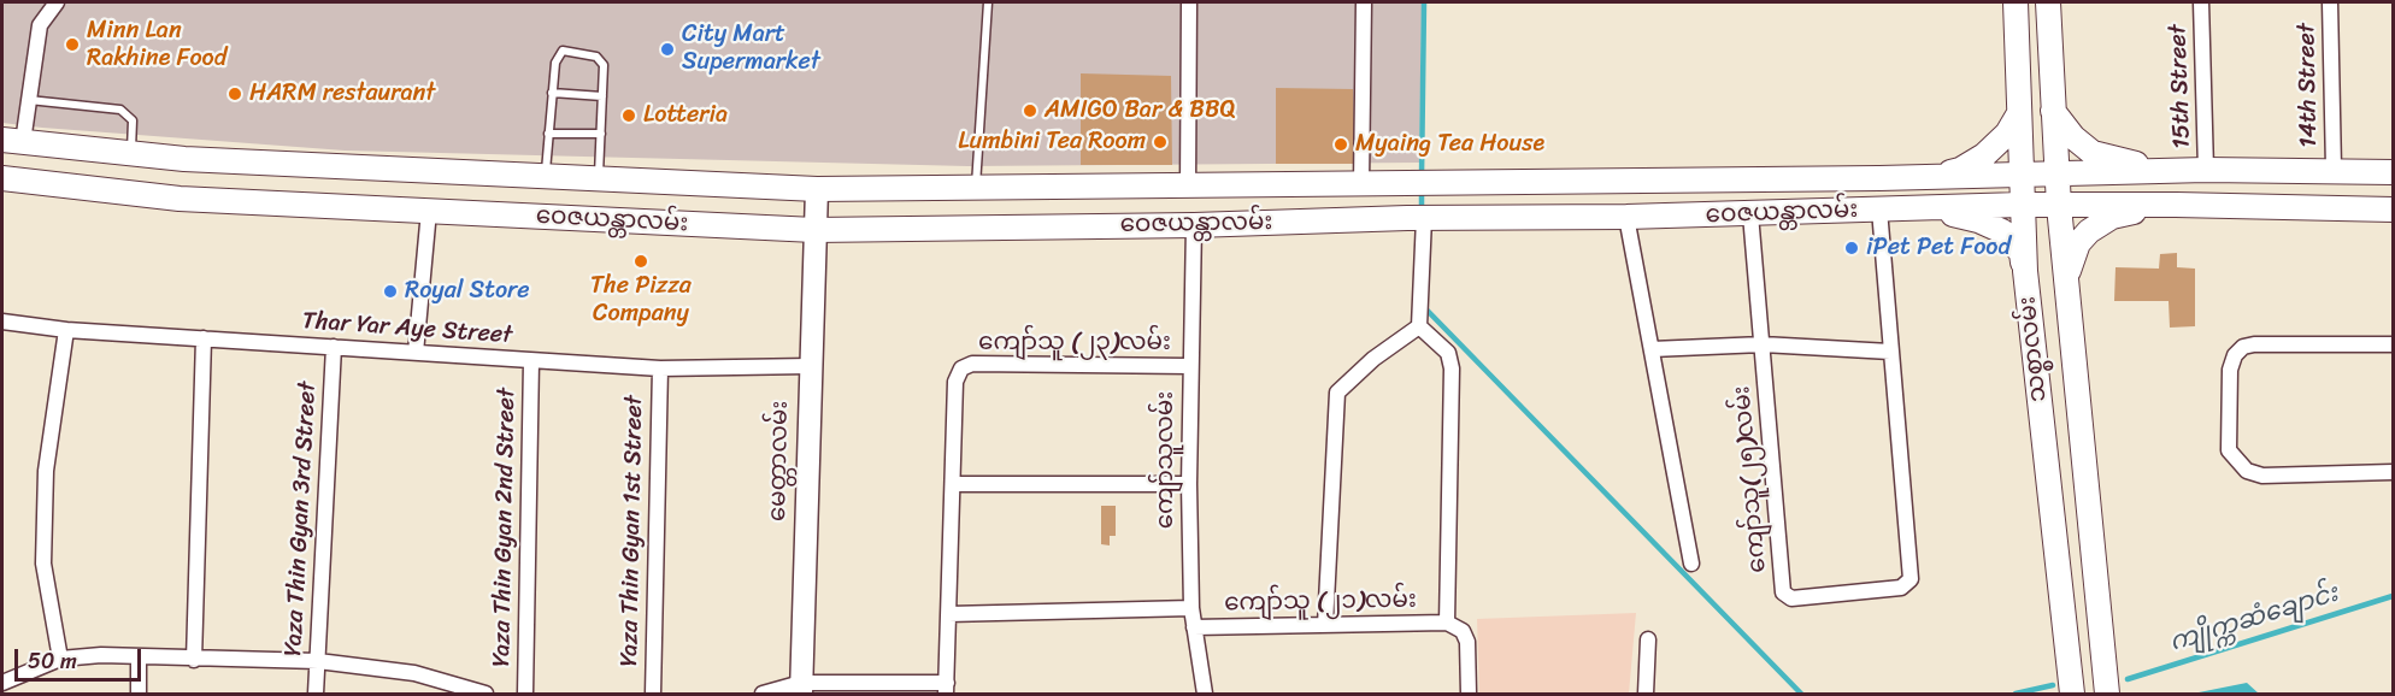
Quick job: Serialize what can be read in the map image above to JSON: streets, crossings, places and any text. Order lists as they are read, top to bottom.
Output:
{
  "streets": {
    "main road": ["ဝေဇယန္တာလမ်း", "သစ္စာလမ်း", "မေတ္တာလမ်း"],
    "street": [
      "14th Street",
      "15th Street",
      "Thar Yar Aye Street",
      "ကျော်သူ (၂၃)လမ်း",
      "ကျော်သူလမ်း",
      "ကျော်သူ(၂၅)လမ်း",
      "Yaza Thin Gyan 3rd Street",
      "Yaza Thin Gyan 2nd Street",
      "Yaza Thin Gyan 1st Street",
      "ကျော်သူ (၂၁)လမ်း"
    ]
  },
  "crossings": [
    ["14th Street", "ဝေဇယန္တာလမ်း"],
    ["15th Street", "ဝေဇယန္တာလမ်း"],
    ["ဝေဇယန္တာလမ်း", "သစ္စာလမ်း"],
    ["ဝေဇယန္တာလမ်း", "ကျော်သူလမ်း"],
    ["ဝေဇယန္တာလမ်း", "မေတ္တာလမ်း"],
    ["ဝေဇယန္တာလမ်း", "ကျော်သူ(၂၅)လမ်း"],
    ["Thar Yar Aye Street", "မေတ္တာလမ်း"],
    ["Thar Yar Aye Street", "Yaza Thin Gyan 3rd Street"],
    ["Thar Yar Aye Street", "Yaza Thin Gyan 2nd Street"],
    ["Thar Yar Aye Street", "Yaza Thin Gyan 1st Street"],
    ["ကျော်သူ (၂၃)လမ်း", "ကျော်သူလမ်း"],
    ["ကျော်သူလမ်း", "ကျော်သူ (၂၁)လမ်း"]
  ],
  "water": ["ကျိုက္ကဆံချောင်း"],
  "places": [
    "Minn Lan Rakhine Food",
    "City Mart Supermarket",
    "HARM restaurant",
    "AMIGO Bar & BBQ",
    "Lotteria",
    "Lumbini Tea Room",
    "Myaing Tea House",
    "iPet Pet Food",
    "The Pizza Company",
    "Royal Store"
  ],
  "scale_bar": "50 m"
}
